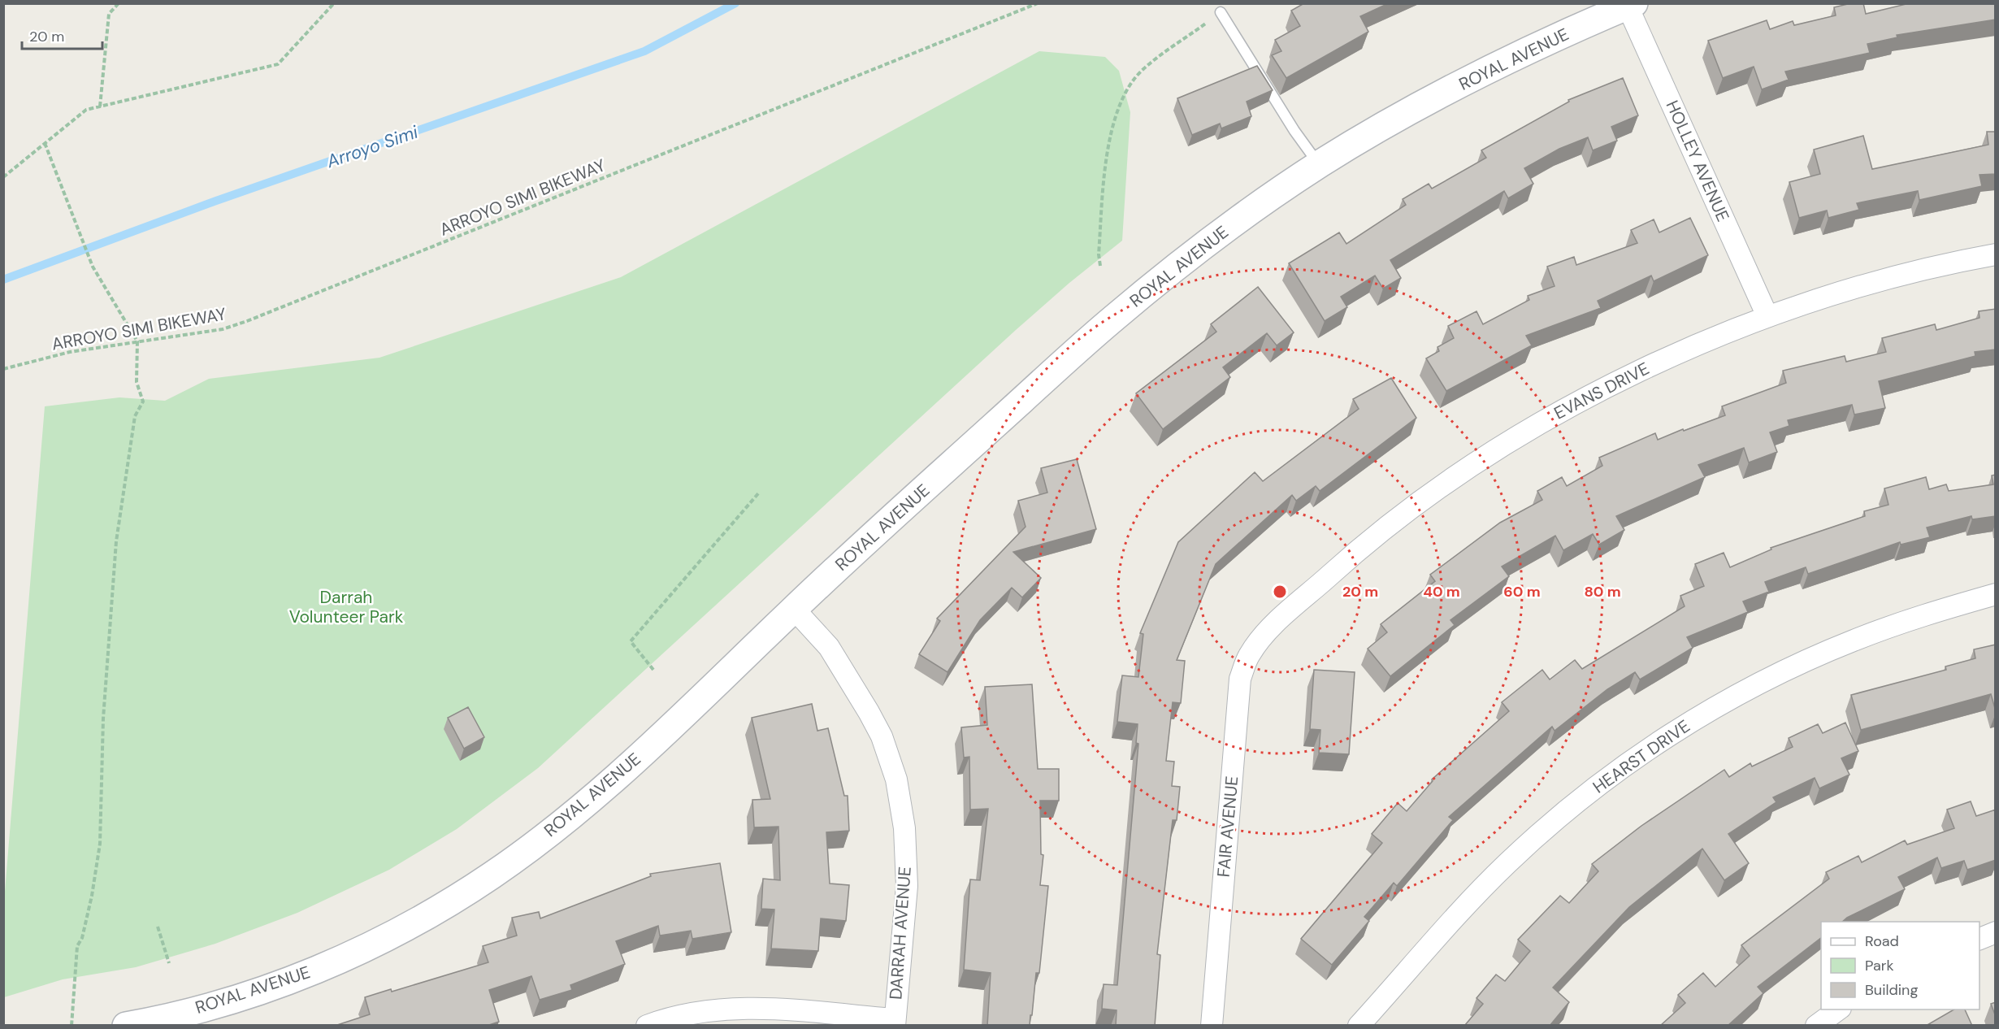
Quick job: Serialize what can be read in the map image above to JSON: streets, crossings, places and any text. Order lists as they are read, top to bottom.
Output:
{
  "streets": {
    "main road": ["ROYAL AVENUE"],
    "street": [
      "HOLLEY AVENUE",
      "EVANS DRIVE",
      "HEARST DRIVE",
      "FAIR AVENUE",
      "DARRAH AVENUE"
    ],
    "path": ["ARROYO SIMI BIKEWAY"]
  },
  "crossings": [
    ["ROYAL AVENUE", "HOLLEY AVENUE"],
    ["ROYAL AVENUE", "DARRAH AVENUE"],
    ["HOLLEY AVENUE", "EVANS DRIVE"],
    ["EVANS DRIVE", "FAIR AVENUE"]
  ],
  "water": ["Arroyo Simi"],
  "parks": ["Darrah Volunteer Park"],
  "legend": ["Road", "Park", "Building"],
  "scale_bar": "20 m",
  "rings": [
    "20 m",
    "40 m",
    "60 m",
    "80 m"
  ]
}
